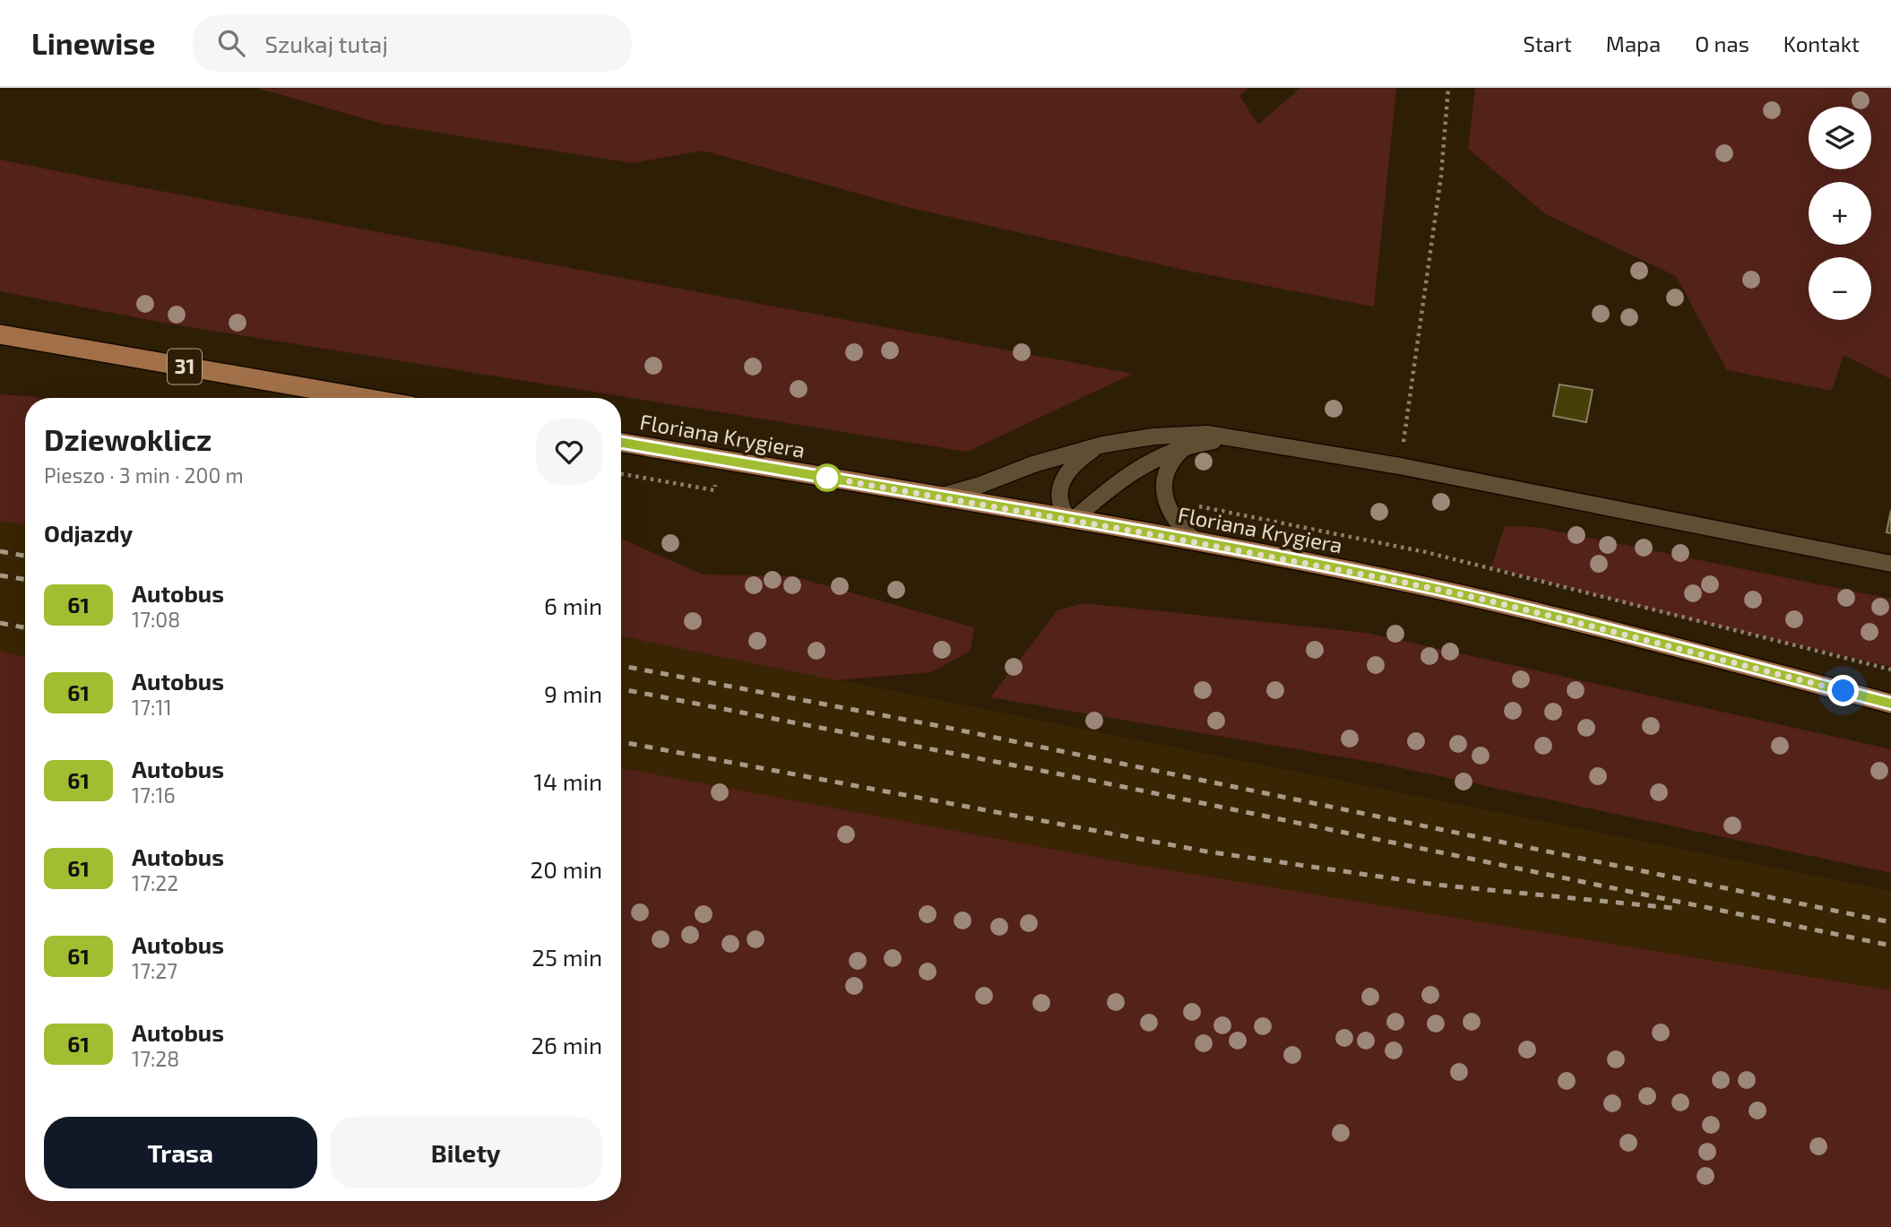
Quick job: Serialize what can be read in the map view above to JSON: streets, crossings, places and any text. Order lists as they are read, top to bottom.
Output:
{
  "streets": {
    "main road": ["31", "Floriana Krygiera"]
  },
  "lines": ["bus line 61"],
  "page": {
    "header": "Linewise",
    "search": "Szukaj tutaj",
    "nav": [
      "Start",
      "Mapa",
      "O nas",
      "Kontakt"
    ],
    "map_buttons": ["+", "−"],
    "heading": [
      ["Dziewoklicz", "Pieszo · 3 min · 200 m"],
      "Odjazdy"
    ],
    "list": [
      {
        "mark": "61",
        "name": "Autobus",
        "note": "17:08",
        "value": "6 min"
      },
      {
        "mark": "61",
        "name": "Autobus",
        "note": "17:11",
        "value": "9 min"
      },
      {
        "mark": "61",
        "name": "Autobus",
        "note": "17:16",
        "value": "14 min"
      },
      {
        "mark": "61",
        "name": "Autobus",
        "note": "17:22",
        "value": "20 min"
      },
      {
        "mark": "61",
        "name": "Autobus",
        "note": "17:27",
        "value": "25 min"
      },
      {
        "mark": "61",
        "name": "Autobus",
        "note": "17:28",
        "value": "26 min"
      }
    ],
    "buttons": ["Trasa", "Bilety"]
  }
}
